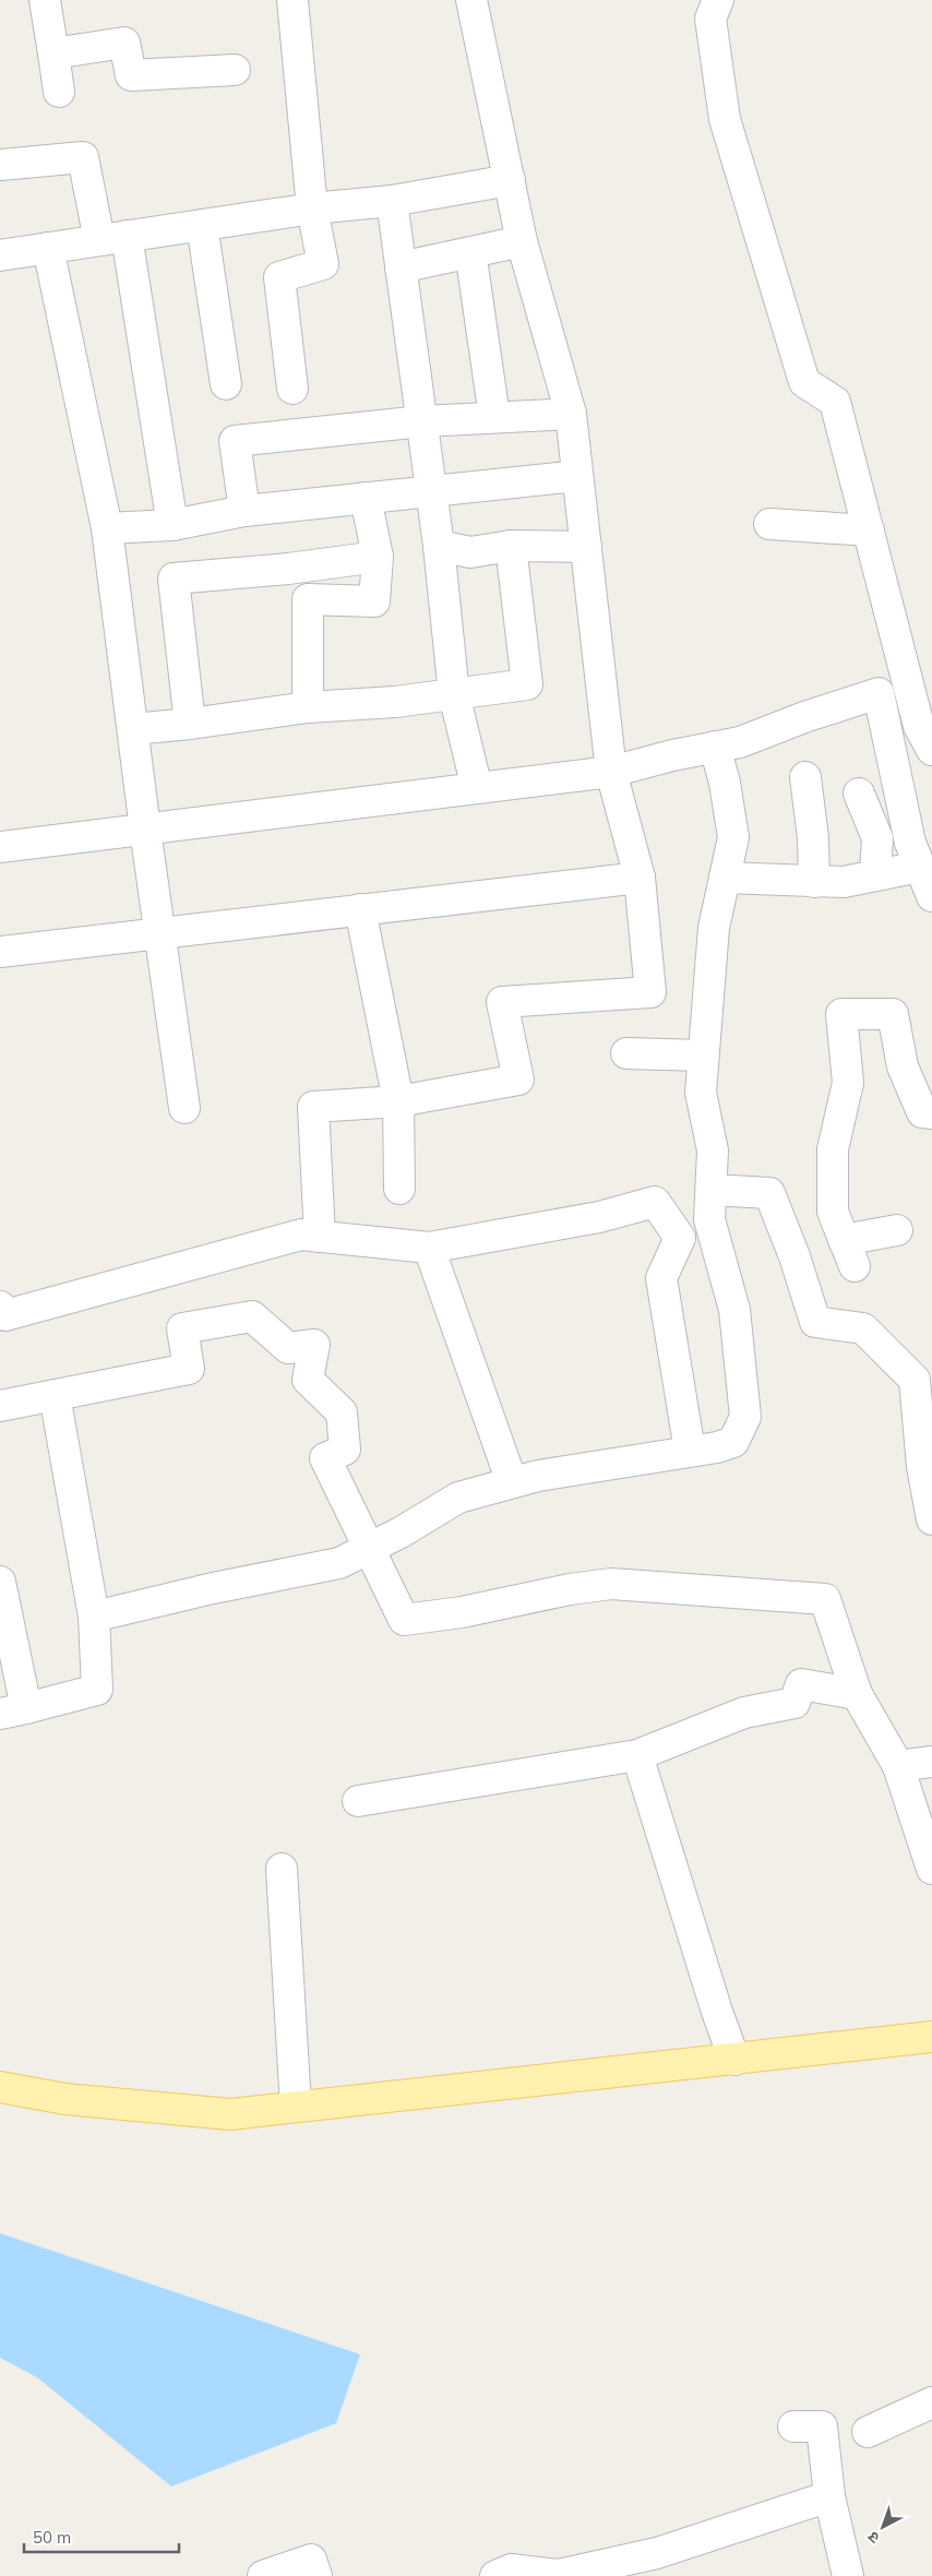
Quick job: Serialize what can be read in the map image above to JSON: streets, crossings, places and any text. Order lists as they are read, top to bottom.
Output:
{
  "scale_bar": "50 m",
  "north": "bottom left"
}
